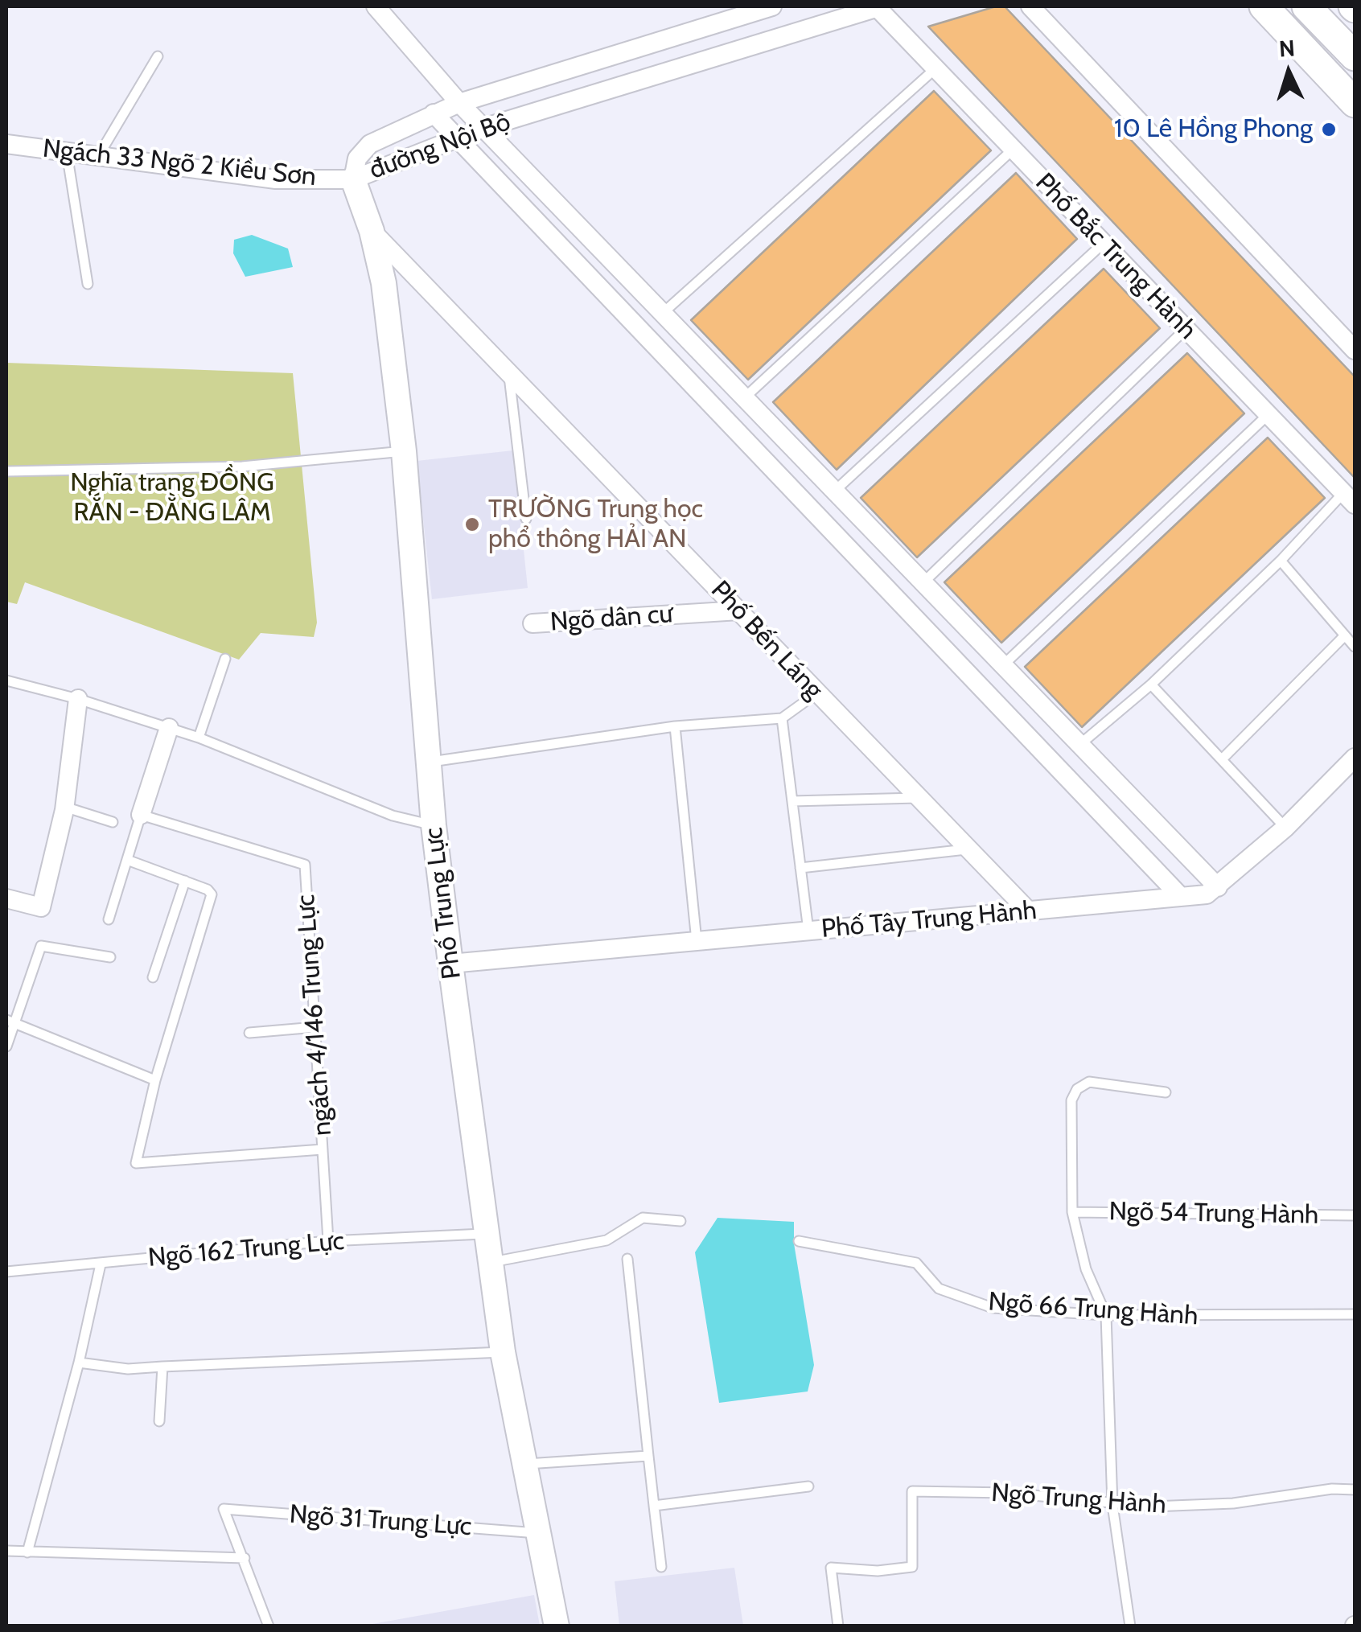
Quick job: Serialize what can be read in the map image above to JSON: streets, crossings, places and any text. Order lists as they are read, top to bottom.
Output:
{
  "streets": {
    "street": [
      "đường Nội Bộ",
      "Ngách 33 Ngõ 2 Kiều Sơn",
      "Phố Bắc Trung Hành",
      "Ngõ dân cư",
      "Phố Bến Láng",
      "Phố Trung Lực",
      "Phố Tây Trung Hành"
    ],
    "lane": [
      "ngách 4/146 Trung Lực",
      "Ngõ 54 Trung Hành",
      "Ngõ 162 Trung Lực",
      "Ngõ 66 Trung Hành",
      "Ngõ Trung Hành",
      "Ngõ 31 Trung Lực"
    ]
  },
  "crossings": [
    ["đường Nội Bộ", "Ngách 33 Ngõ 2 Kiều Sơn"],
    ["đường Nội Bộ", "Phố Bắc Trung Hành"],
    ["đường Nội Bộ", "Phố Trung Lực"],
    ["Ngách 33 Ngõ 2 Kiều Sơn", "Phố Trung Lực"],
    ["Ngõ dân cư", "Phố Bến Láng"],
    ["Phố Bến Láng", "Phố Trung Lực"],
    ["Phố Bến Láng", "Phố Tây Trung Hành"],
    ["Phố Trung Lực", "Phố Tây Trung Hành"],
    ["Phố Trung Lực", "Ngõ 162 Trung Lực"],
    ["Phố Trung Lực", "Ngõ 31 Trung Lực"],
    ["ngách 4/146 Trung Lực", "Ngõ 162 Trung Lực"]
  ],
  "parks": ["Nghĩa trang ĐỒNG RẮN - ĐẰNG LÂM"],
  "places": ["10 Lê Hồng Phong", "TRƯỜNG Trung học phổ thông HẢI AN"],
  "north": "top"
}
